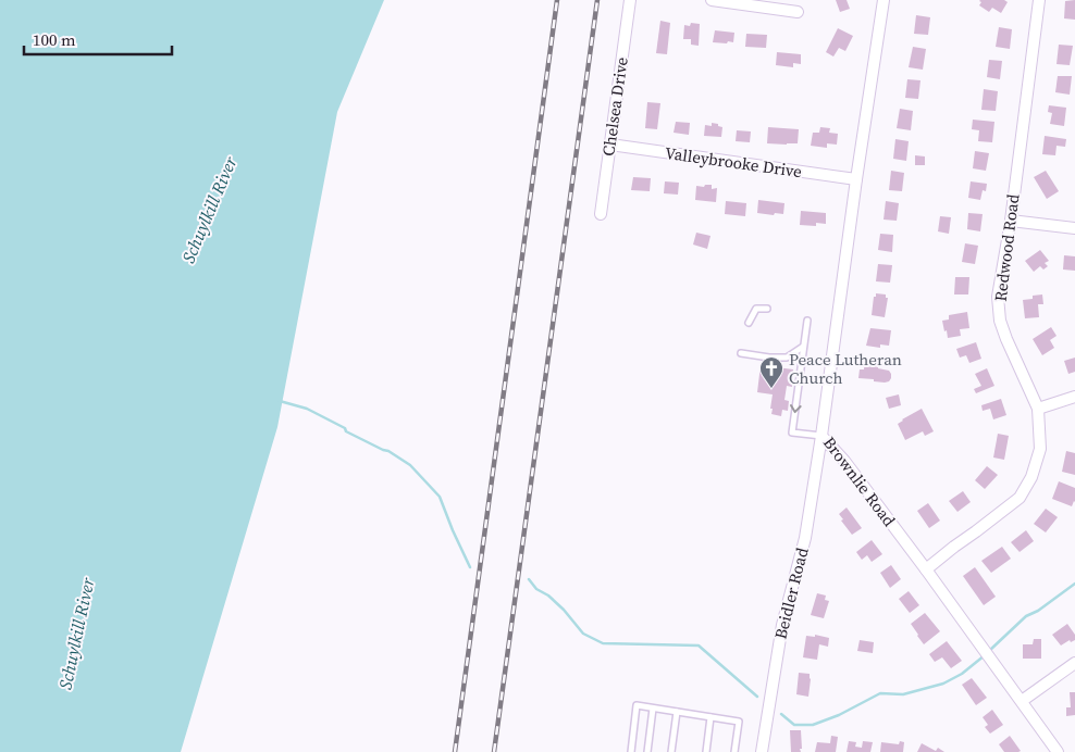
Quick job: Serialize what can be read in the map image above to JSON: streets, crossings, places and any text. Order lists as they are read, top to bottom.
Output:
{
  "streets": {
    "street": [
      "Chelsea Drive",
      "Valleybrooke Drive",
      "Redwood Road",
      "Brownlie Road",
      "Beidler Road"
    ]
  },
  "crossings": [
    ["Chelsea Drive", "Valleybrooke Drive"],
    ["Valleybrooke Drive", "Brownlie Road"],
    ["Redwood Road", "Brownlie Road"],
    ["Brownlie Road", "Beidler Road"]
  ],
  "water": ["Schuylkill River"],
  "places": {
    "church": ["Peace Lutheran Church"]
  },
  "scale_bar": "100 m"
}
